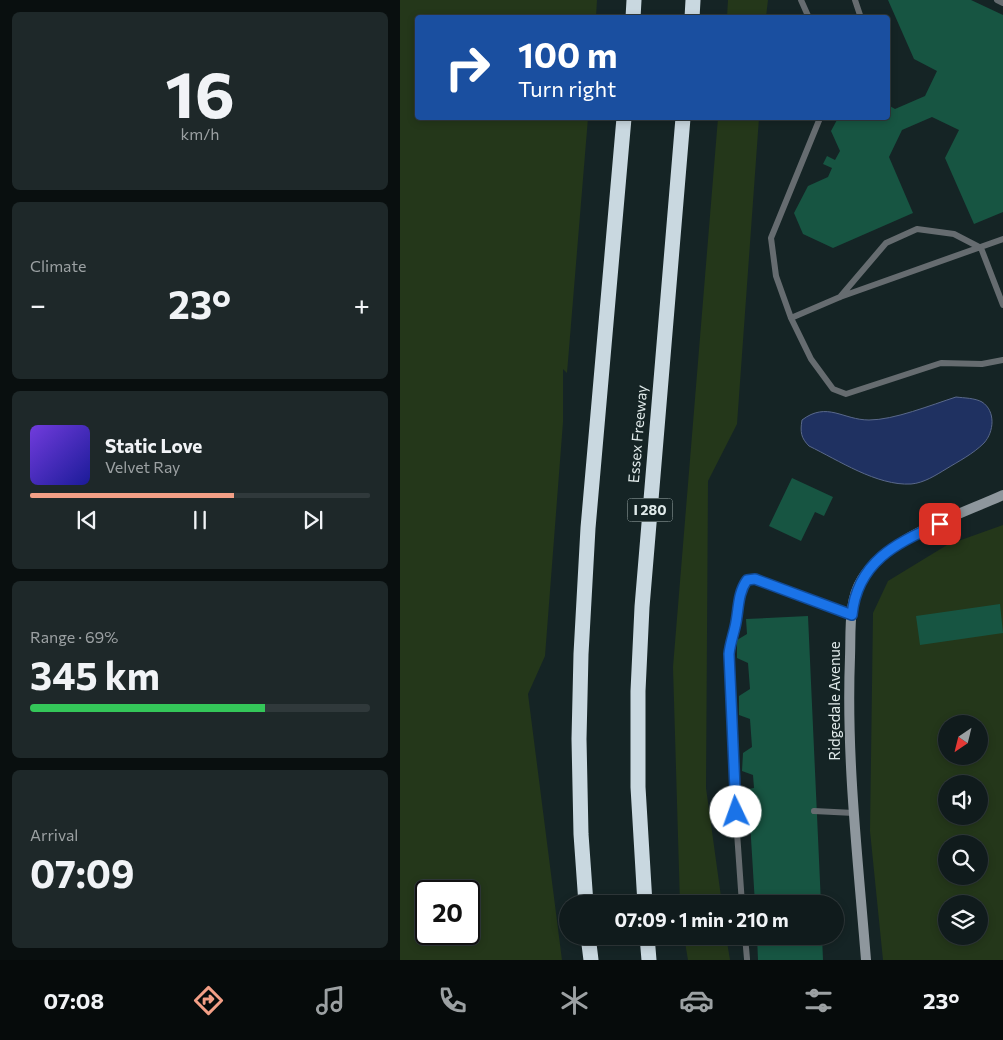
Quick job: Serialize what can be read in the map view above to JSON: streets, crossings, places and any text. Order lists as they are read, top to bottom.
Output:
{
  "streets": {
    "highway": ["Essex Freeway", "I 280"],
    "main road": ["Ridgedale Avenue"]
  },
  "north": "bottom left",
  "page": {
    "tile": [
      ["16", "km/h"],
      "Climate",
      ["Range · 69%", "345 km"],
      ["Arrival", "07:09"]
    ],
    "turn": ["100 m", "Turn right"],
    "heat": ["−", "23°", "+"],
    "song": ["Static Love", "Velvet Ray"],
    "limit": "20",
    "trip": "07:09 · 1 min · 210 m",
    "tabs": ["07:08", "23°"]
  }
}
